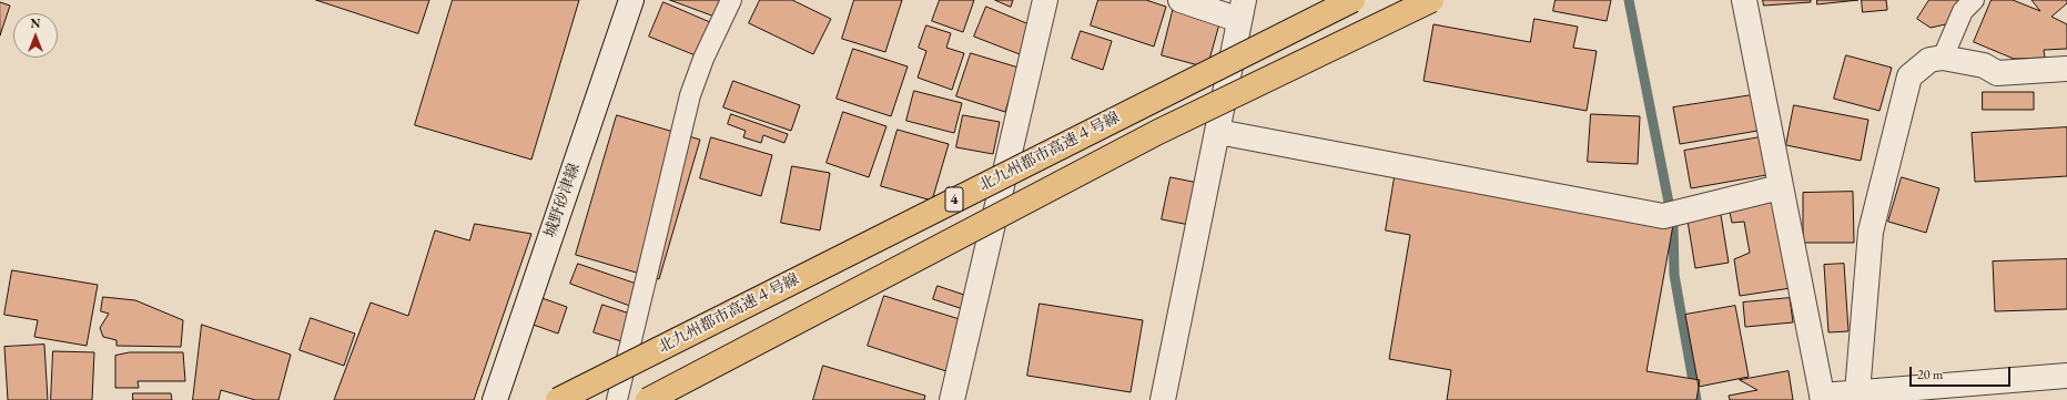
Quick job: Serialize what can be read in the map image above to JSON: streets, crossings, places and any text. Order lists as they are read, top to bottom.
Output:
{
  "streets": {
    "highway": ["北九州都市高速４号線", "4"],
    "street": ["城野砂津線"]
  },
  "scale_bar": "20 m",
  "north": "top"
}
